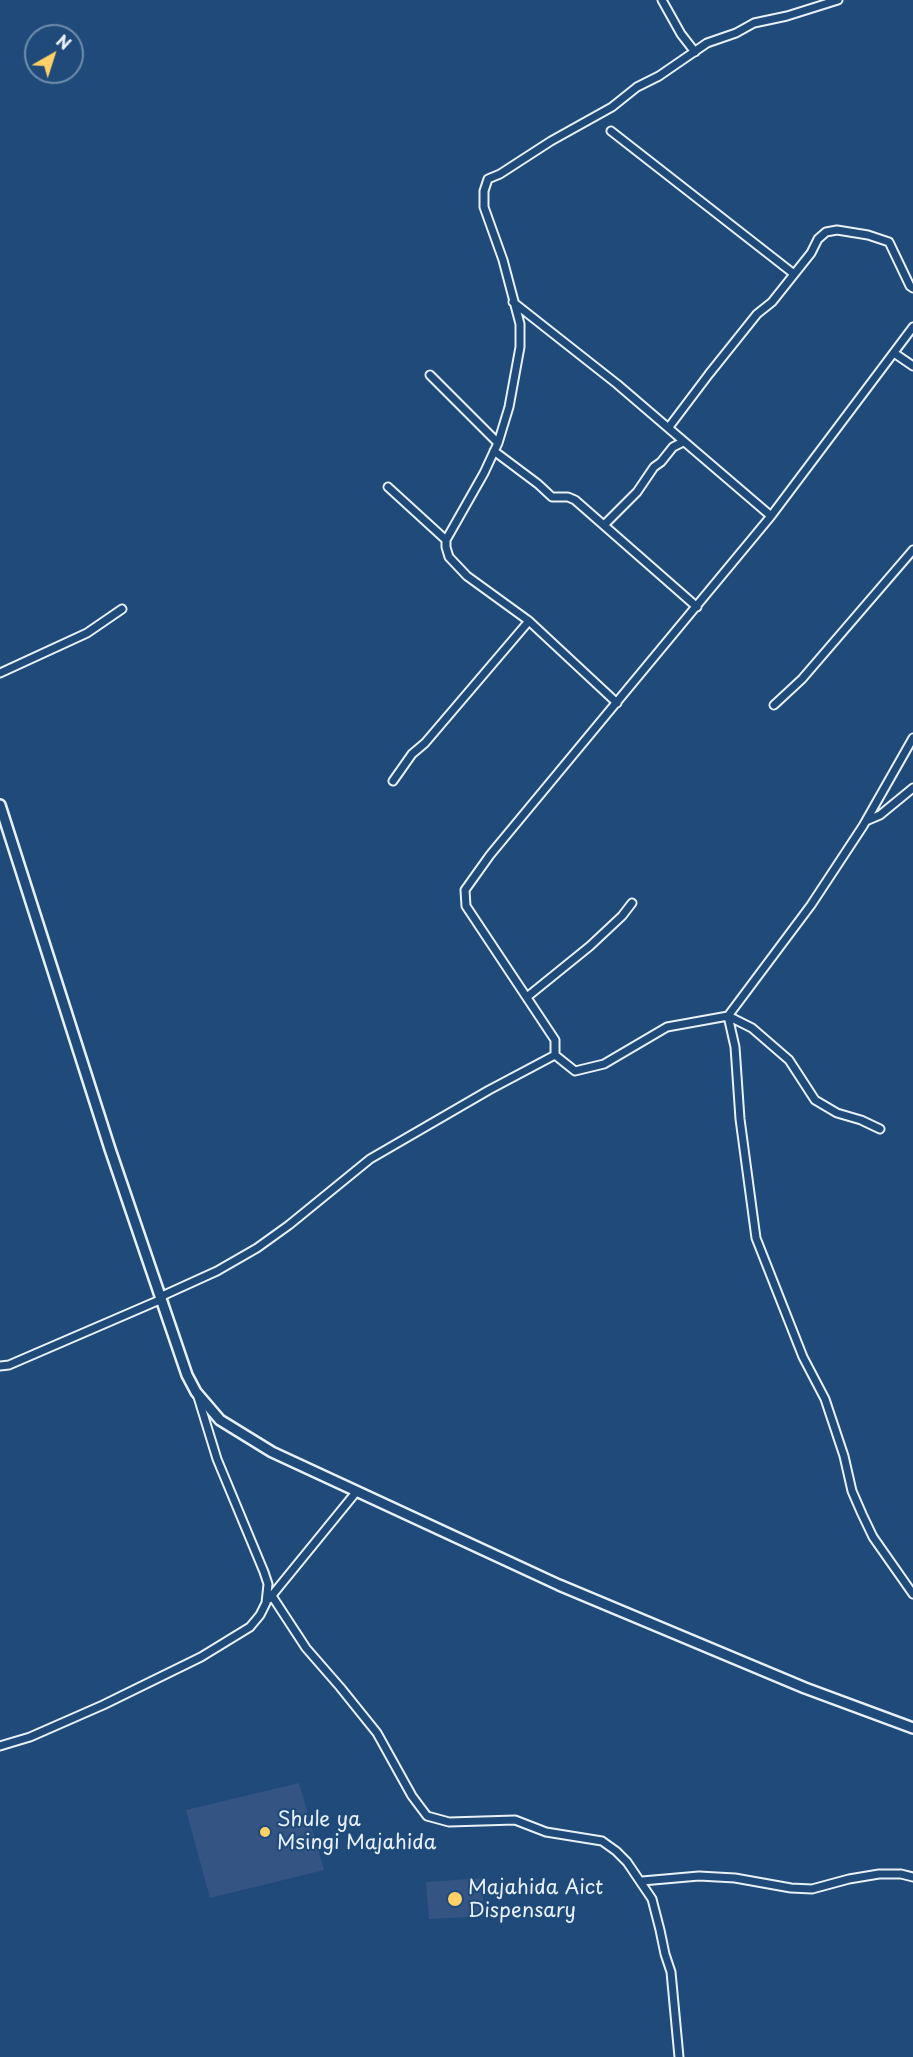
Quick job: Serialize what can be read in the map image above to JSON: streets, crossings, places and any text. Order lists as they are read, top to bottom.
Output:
{
  "places": ["Shule ya Msingi Majahida", "Majahida Aict Dispensary"],
  "north": "top right"
}
